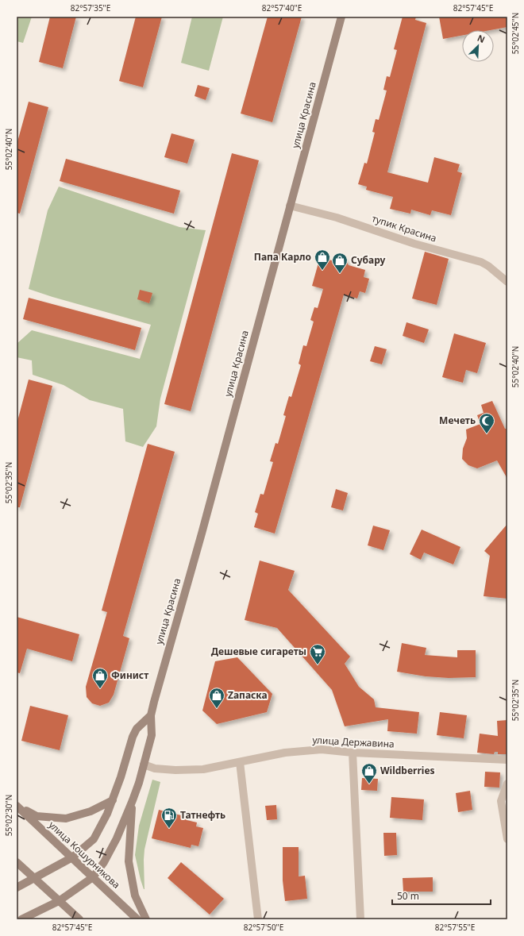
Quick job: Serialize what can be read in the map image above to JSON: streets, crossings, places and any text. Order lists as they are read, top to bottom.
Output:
{
  "streets": {
    "main road": ["улица Красина", "улица Кошурникова"],
    "street": ["тупик Красина", "улица Державина"]
  },
  "crossings": [
    ["улица Красина", "тупик Красина"],
    ["улица Красина", "улица Державина"],
    ["улица Красина", "улица Кошурникова"]
  ],
  "places": {
    "shop": [
      "Папа Карло",
      "Субару",
      "Финист",
      "Zапаска",
      "Wildberries"
    ],
    "mosque": ["Мечеть"],
    "supermarket": ["Дешевые сигареты"],
    "fuel station": ["Татнефть"]
  },
  "scale_bar": "50 m",
  "north": "top right",
  "coordinates": [
    "82°57'35\"E",
    "82°57'40\"E",
    "82°57'45\"E",
    "55°02'45\"N",
    "55°02'40\"N",
    "55°02'35\"N",
    "55°02'30\"N",
    "82°57'50\"E",
    "82°57'55\"E"
  ]
}
